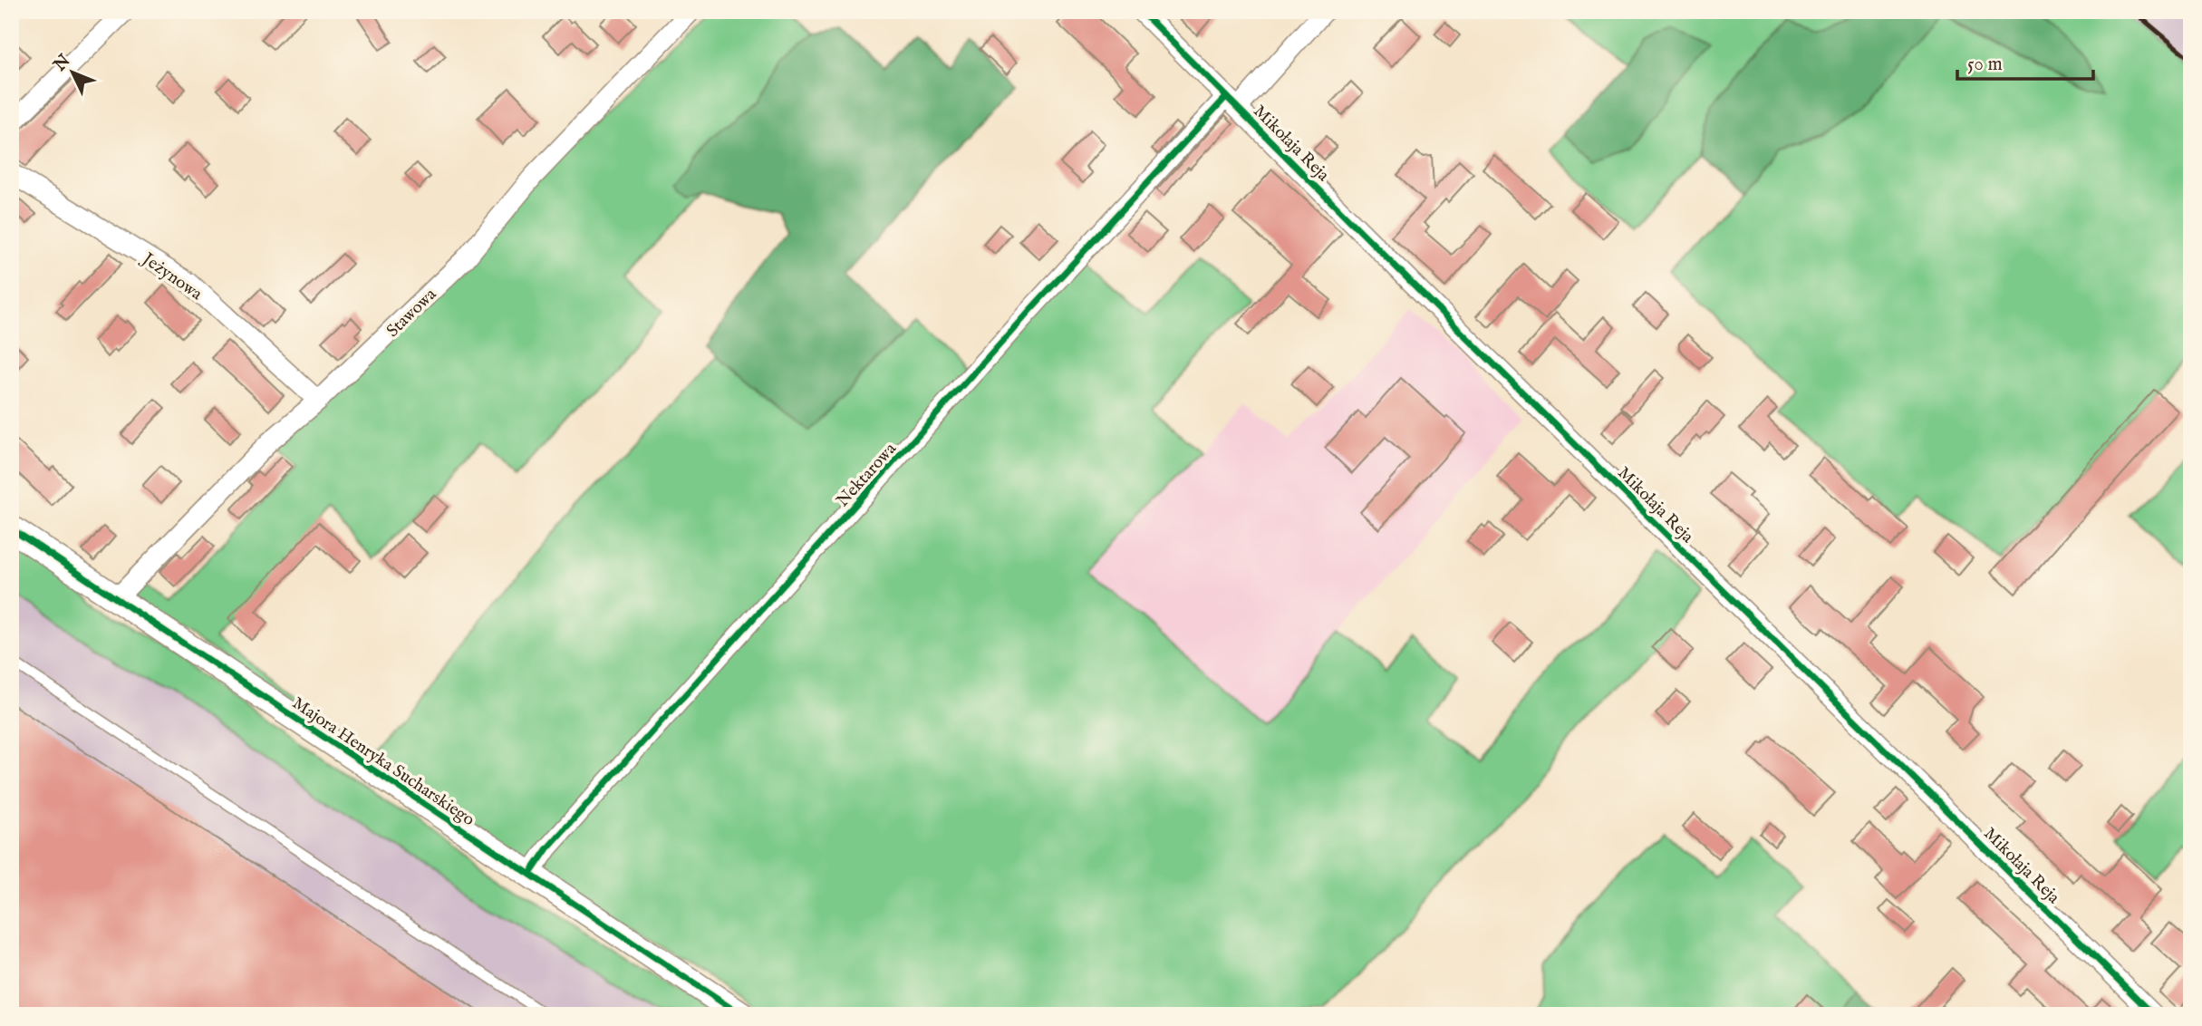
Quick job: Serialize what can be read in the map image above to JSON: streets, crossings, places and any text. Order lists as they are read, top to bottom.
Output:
{
  "streets": {
    "street": [
      "Mikołaja Reja",
      "Jeżynowa",
      "Stawowa",
      "Nektarowa",
      "Majora Henryka Sucharskiego"
    ]
  },
  "crossings": [
    ["Mikołaja Reja", "Nektarowa"],
    ["Jeżynowa", "Stawowa"],
    ["Stawowa", "Majora Henryka Sucharskiego"],
    ["Nektarowa", "Majora Henryka Sucharskiego"]
  ],
  "scale_bar": "50 m",
  "north": "top left"
}
